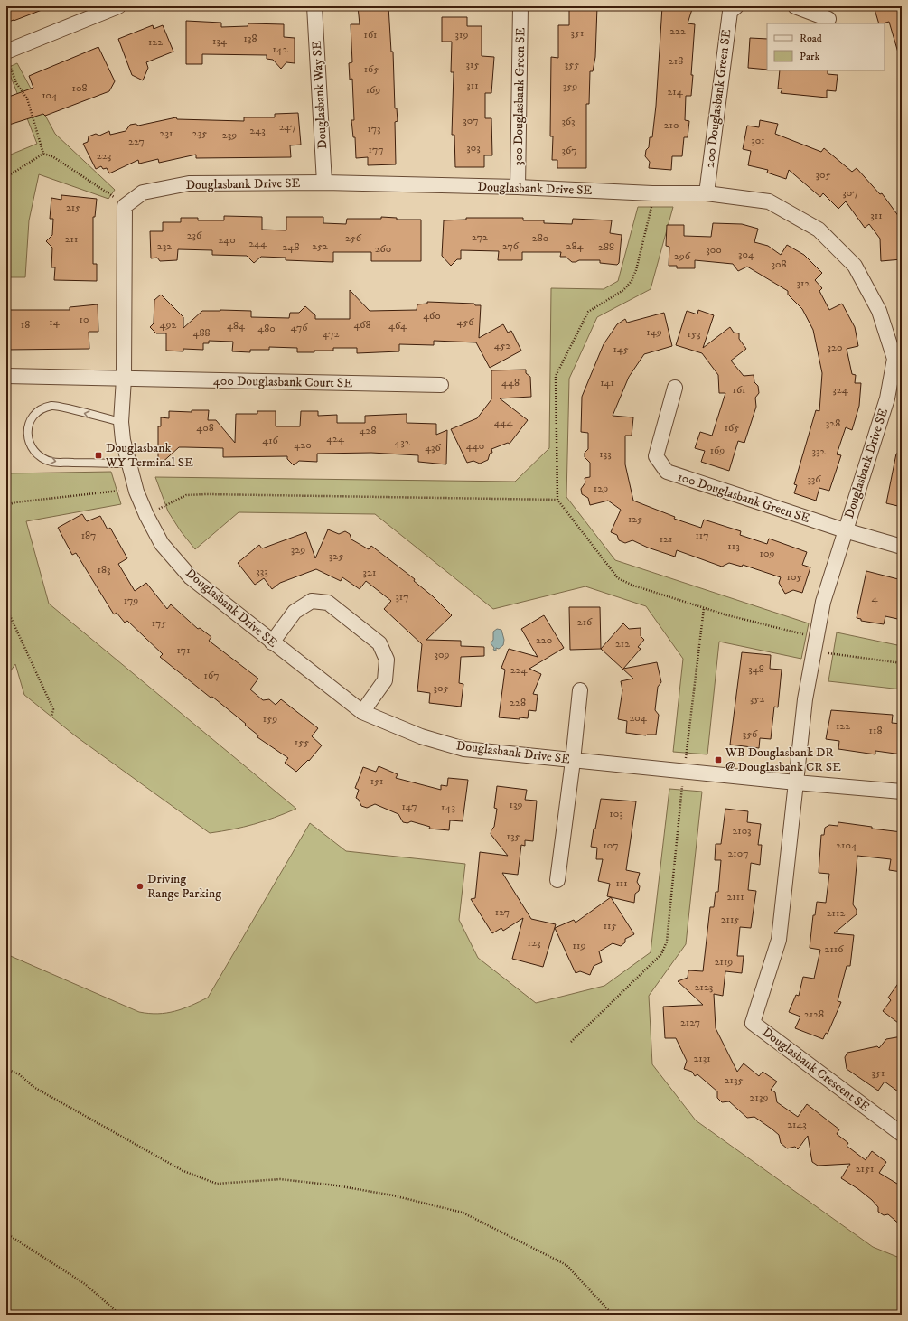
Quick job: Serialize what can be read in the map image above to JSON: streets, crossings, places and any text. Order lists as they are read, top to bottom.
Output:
{
  "streets": {
    "street": [
      "Douglasbank Way SE",
      "300 Douglasbank Green SE",
      "200 Douglasbank Green SE",
      "Douglasbank Drive SE",
      "400 Douglasbank Court SE",
      "100 Douglasbank Green SE",
      "Douglasbank Crescent SE"
    ]
  },
  "crossings": [
    ["Douglasbank Way SE", "Douglasbank Drive SE"],
    ["300 Douglasbank Green SE", "Douglasbank Drive SE"],
    ["200 Douglasbank Green SE", "Douglasbank Drive SE"],
    ["Douglasbank Drive SE", "400 Douglasbank Court SE"],
    ["Douglasbank Drive SE", "100 Douglasbank Green SE"],
    ["Douglasbank Drive SE", "Douglasbank Crescent SE"]
  ],
  "places": {
    "transit": ["Douglasbank WY Terminal SE", "WB Douglasbank DR @ Douglasbank CR SE"],
    "other": ["Driving Range Parking"]
  },
  "house_numbers": [
    "222",
    "351",
    "161",
    "319",
    "138",
    "134",
    "122",
    "142",
    "218",
    "315",
    "355",
    "165",
    "311",
    "359",
    "108",
    "169",
    "214",
    "104",
    "307",
    "363",
    "210",
    "247",
    "173",
    "243",
    "231",
    "235",
    "239",
    "301",
    "227",
    "303",
    "177",
    "367",
    "223",
    "305",
    "307",
    "215",
    "311",
    "236",
    "272",
    "256",
    "280",
    "211",
    "240",
    "244",
    "232",
    "252",
    "276",
    "284",
    "248",
    "288",
    "260",
    "300",
    "304",
    "296",
    "308",
    "312",
    "460",
    "10",
    "14",
    "456",
    "18",
    "492",
    "468",
    "484",
    "464",
    "476",
    "480",
    "149",
    "488",
    "472",
    "153",
    "452",
    "320",
    "145",
    "448",
    "141",
    "161",
    "324",
    "444",
    "328",
    "408",
    "165",
    "428",
    "424",
    "416",
    "432",
    "420",
    "440",
    "436",
    "169",
    "332",
    "133",
    "336",
    "129",
    "125",
    "187",
    "117",
    "121",
    "113",
    "329",
    "109",
    "325",
    "183",
    "333",
    "321",
    "105",
    "317",
    "4",
    "179",
    "216",
    "175",
    "220",
    "212",
    "171",
    "309",
    "348",
    "224",
    "167",
    "305",
    "352",
    "228",
    "204",
    "159",
    "122",
    "118",
    "356",
    "155",
    "151",
    "139",
    "147",
    "143",
    "103",
    "2103",
    "135",
    "107",
    "2104",
    "2107",
    "111",
    "2111",
    "127",
    "2112",
    "2115",
    "115",
    "123",
    "119",
    "2116",
    "2119",
    "2123",
    "2128",
    "2127",
    "2131",
    "351",
    "2135",
    "2139",
    "2143",
    "2151"
  ],
  "legend": ["Road", "Park"]
}
